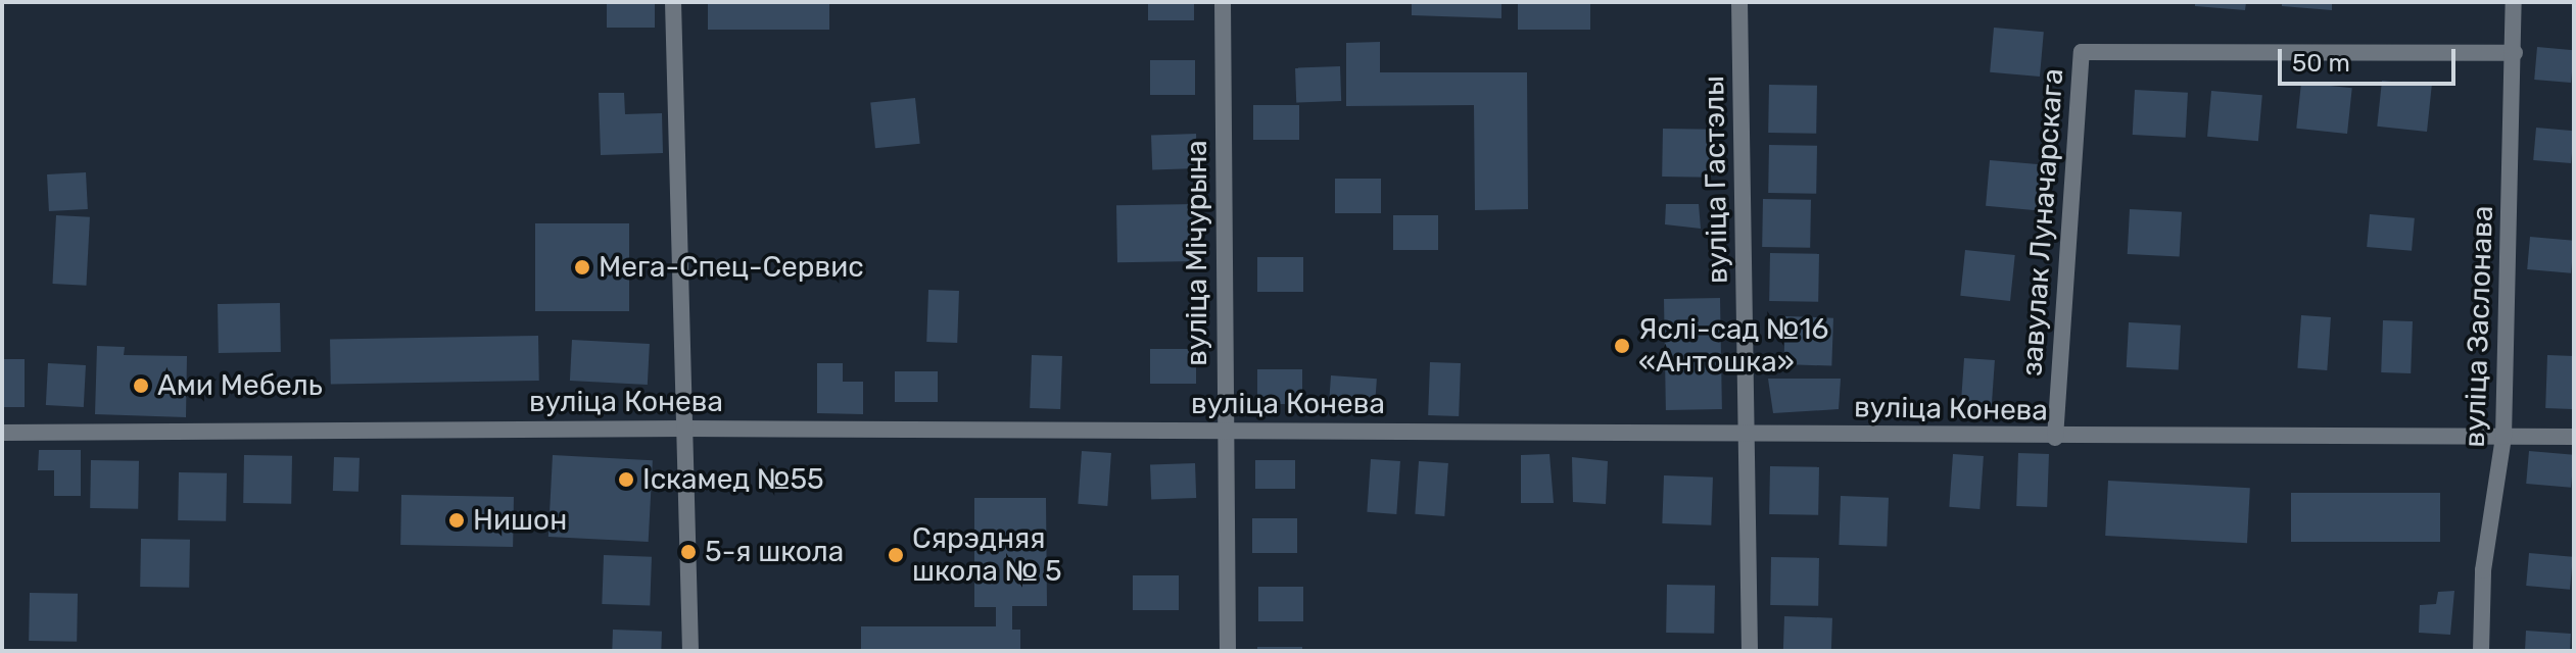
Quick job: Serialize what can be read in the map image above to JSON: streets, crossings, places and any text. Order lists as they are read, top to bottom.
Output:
{
  "streets": {
    "street": [
      "вуліца Гастэлы",
      "завулак Луначарскага",
      "вуліца Мічурына",
      "вуліца Заслонава",
      "вуліца Конева"
    ]
  },
  "crossings": [
    ["вуліца Гастэлы", "вуліца Конева"],
    ["завулак Луначарскага", "вуліца Заслонава"],
    ["завулак Луначарскага", "вуліца Конева"],
    ["вуліца Мічурына", "вуліца Конева"],
    ["вуліца Заслонава", "вуліца Конева"]
  ],
  "places": [
    "Мега-Спец-Сервис",
    "Яслі-сад №16 «Антошка»",
    "Ами Мебель",
    "Іскамед №55",
    "Нишон",
    "5-я школа",
    "Сярэдняя школа № 5"
  ],
  "scale_bar": "50 m"
}
